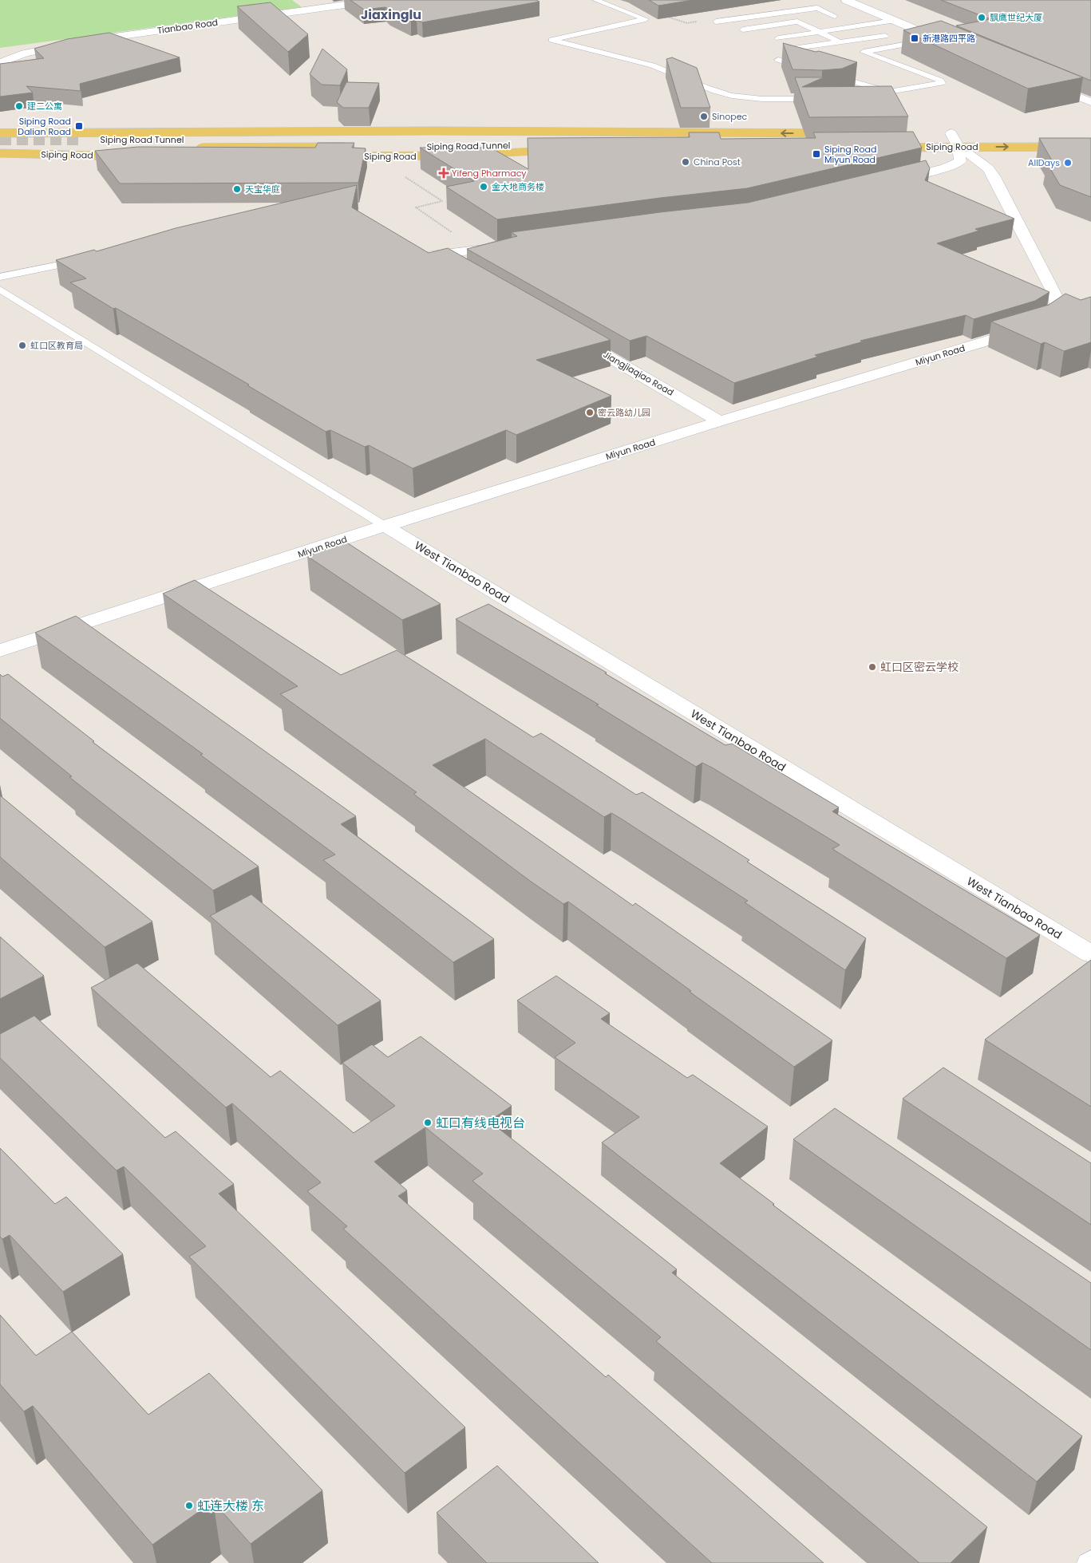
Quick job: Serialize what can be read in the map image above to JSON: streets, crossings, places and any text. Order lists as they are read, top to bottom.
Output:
{
  "streets": {
    "main road": ["Siping Road Tunnel", "Siping Road"],
    "street": [
      "Tianbao Road",
      "Miyun Road",
      "Jiangjiaqiao Road",
      "West Tianbao Road"
    ]
  },
  "crossings": [
    ["Siping Road Tunnel", "Siping Road"],
    ["Siping Road", "Miyun Road"],
    ["Miyun Road", "Jiangjiaqiao Road"],
    ["Miyun Road", "West Tianbao Road"]
  ],
  "districts": ["Jiaxinglu"],
  "places": {
    "other": [
      "飘鹰世纪大厦",
      "建二公寓",
      "Sinopec",
      "China Post",
      "AllDays",
      "金大地商务楼",
      "天宝华庭",
      "虹口区教育局",
      "密云路幼儿园",
      "虹口区密云学校",
      "虹口有线电视台",
      "虹连大楼 东"
    ],
    "transit": ["新港路四平路", "Siping Road Dalian Road", "Siping Road Miyun Road"],
    "health": ["Yifeng Pharmacy"]
  }
}
